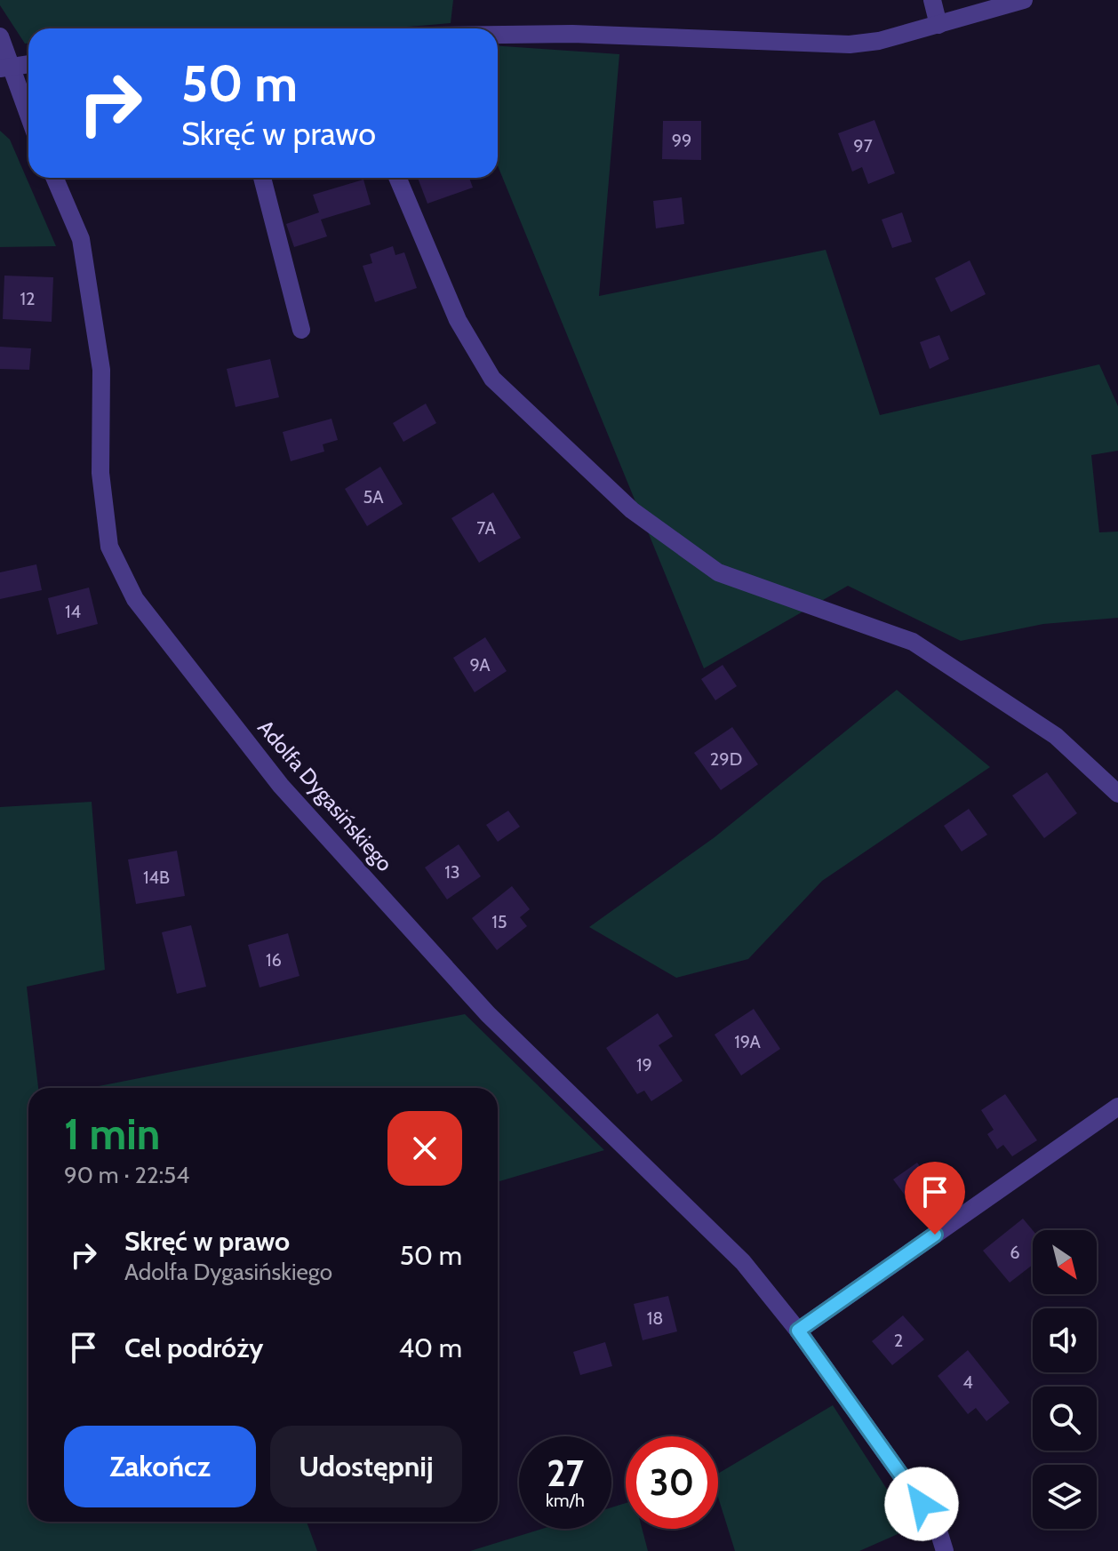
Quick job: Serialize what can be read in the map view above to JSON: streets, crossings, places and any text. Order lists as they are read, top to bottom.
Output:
{
  "streets": {
    "street": ["Adolfa Dygasińskiego"]
  },
  "house_numbers": [
    "99",
    "97",
    "12",
    "5A",
    "7A",
    "14",
    "9A",
    "29D",
    "13",
    "14B",
    "15",
    "16",
    "19A",
    "19",
    "6",
    "18",
    "2",
    "4"
  ],
  "north": "bottom right",
  "page": {
    "turn": ["50 m", "Skręć w prawo"],
    "heading": ["1 min", "90 m · 22:54"],
    "list": [
      {
        "name": "Skręć w prawo",
        "note": "Adolfa Dygasińskiego",
        "value": "50 m"
      },
      {
        "name": "Cel podróży",
        "value": "40 m"
      }
    ],
    "buttons": ["Zakończ", "Udostępnij"],
    "speed": "27 km/h",
    "limit": "30"
  }
}
